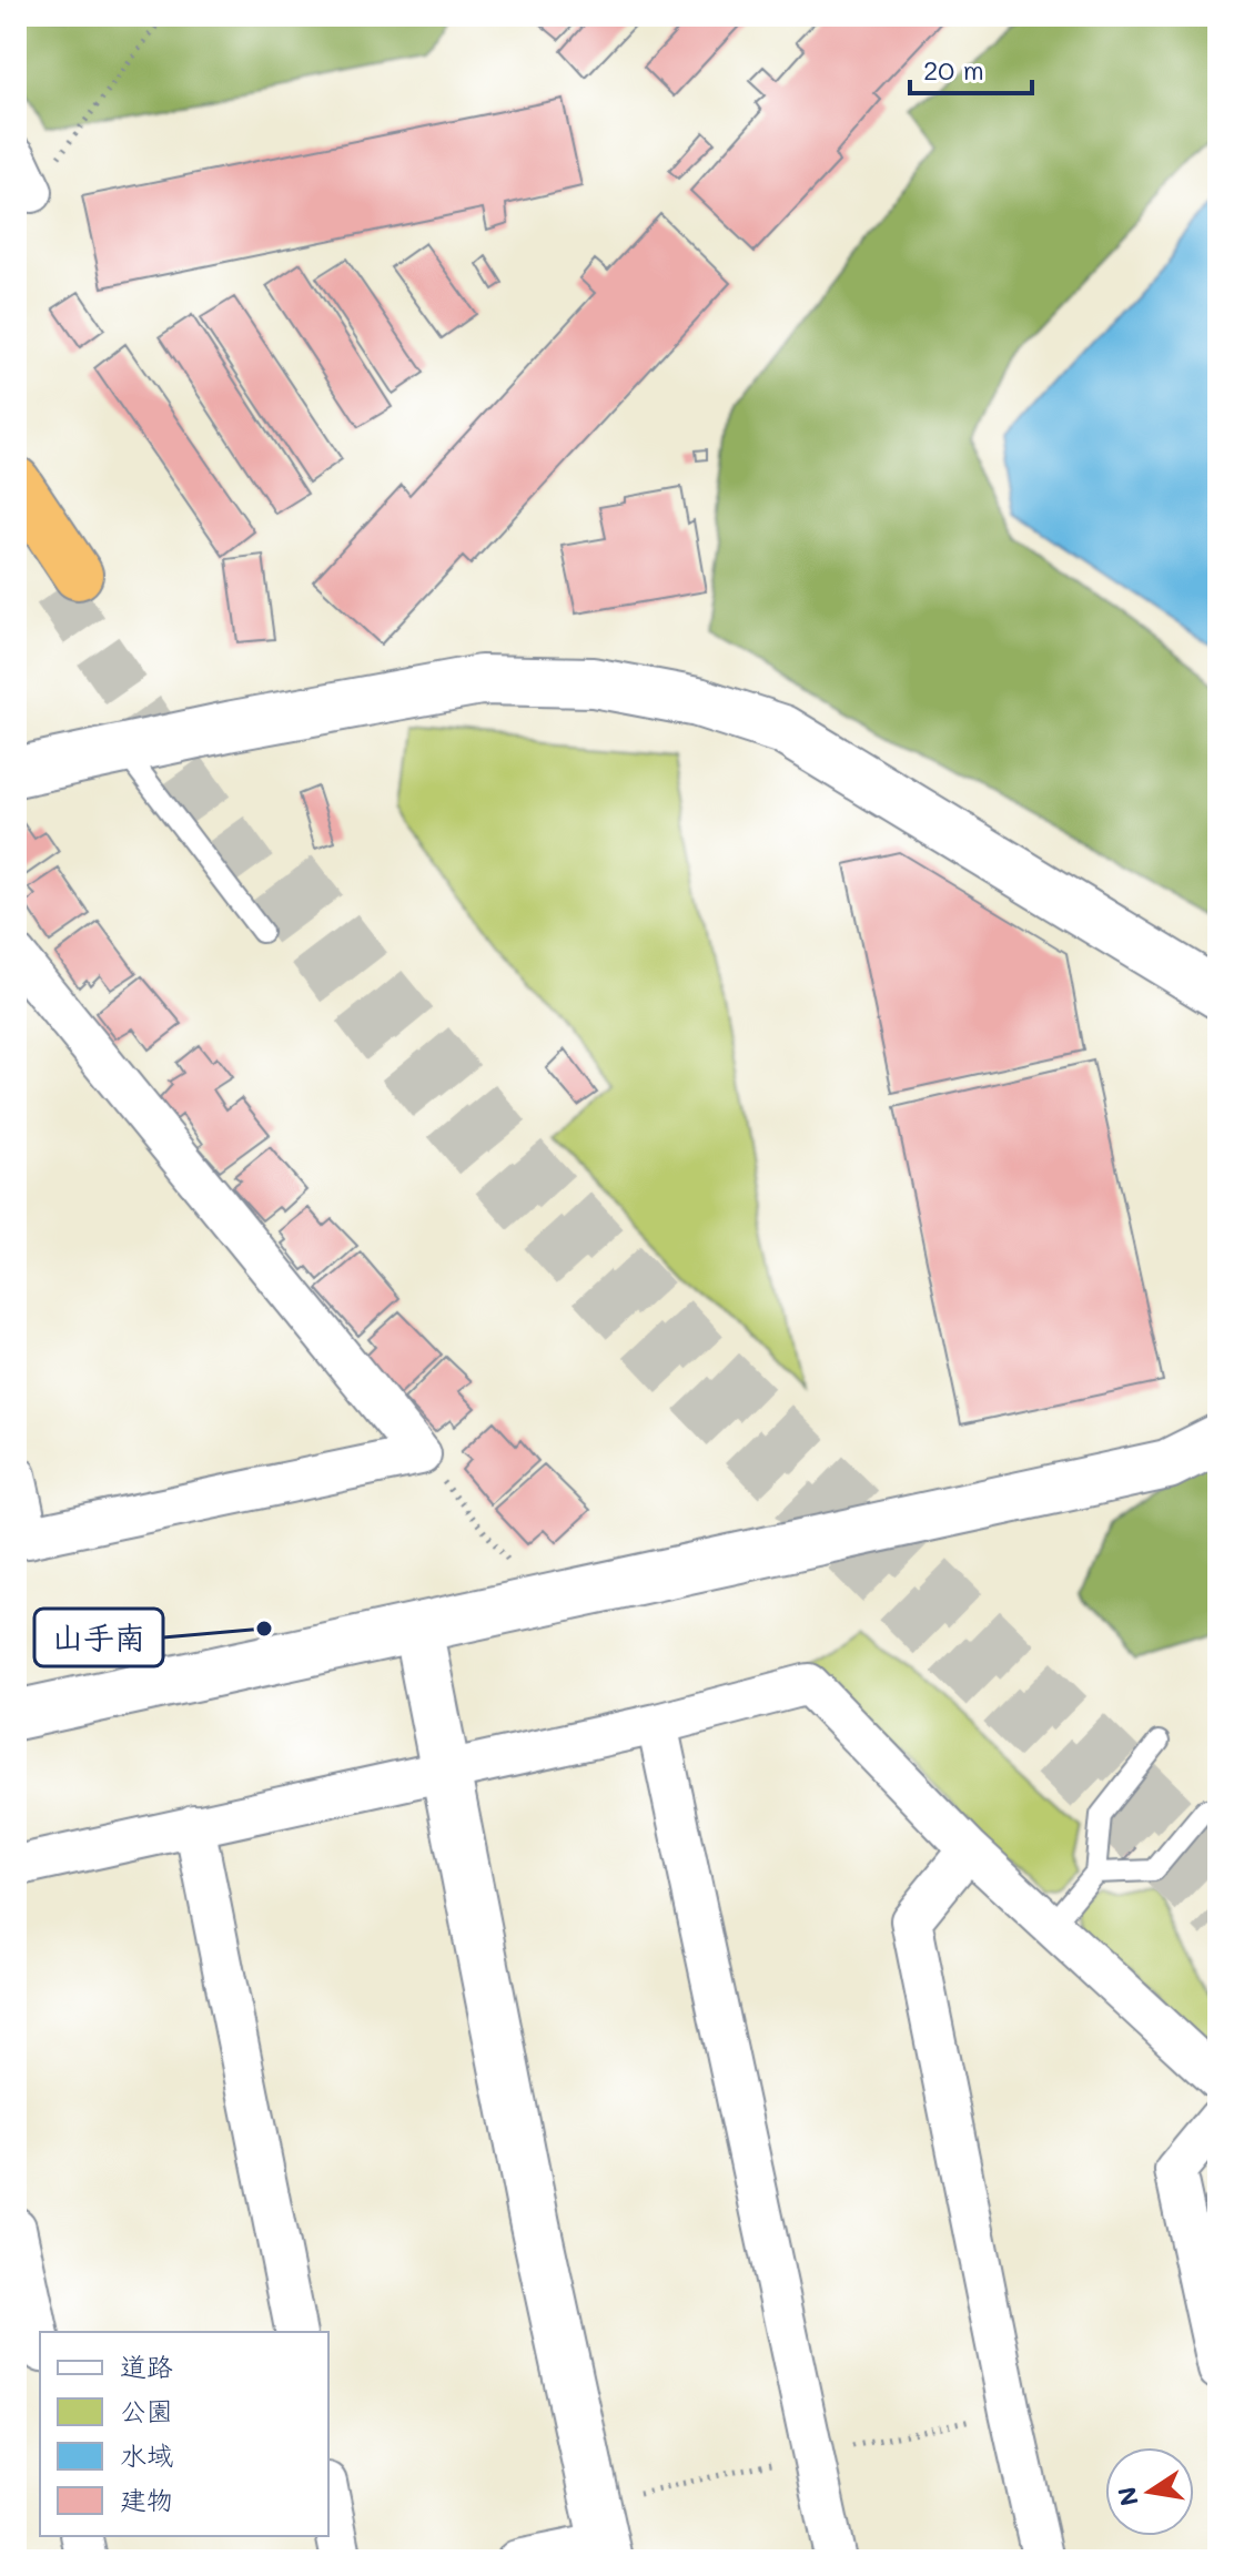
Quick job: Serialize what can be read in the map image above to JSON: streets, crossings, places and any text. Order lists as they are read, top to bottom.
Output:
{
  "places": ["山手南"],
  "legend": [
    "道路",
    "公園",
    "水域",
    "建物"
  ],
  "scale_bar": "20 m",
  "north": "left"
}
